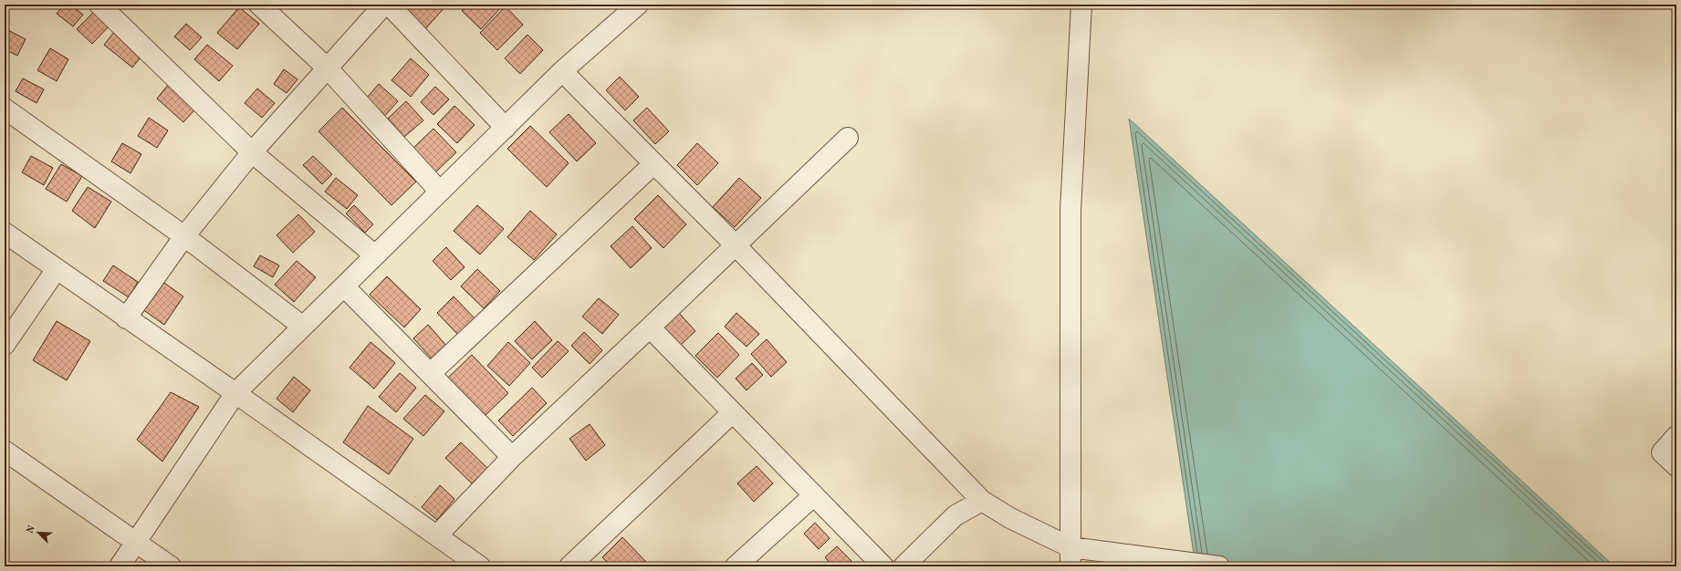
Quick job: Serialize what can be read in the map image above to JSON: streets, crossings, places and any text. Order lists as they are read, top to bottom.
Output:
{
  "north": "top left"
}
